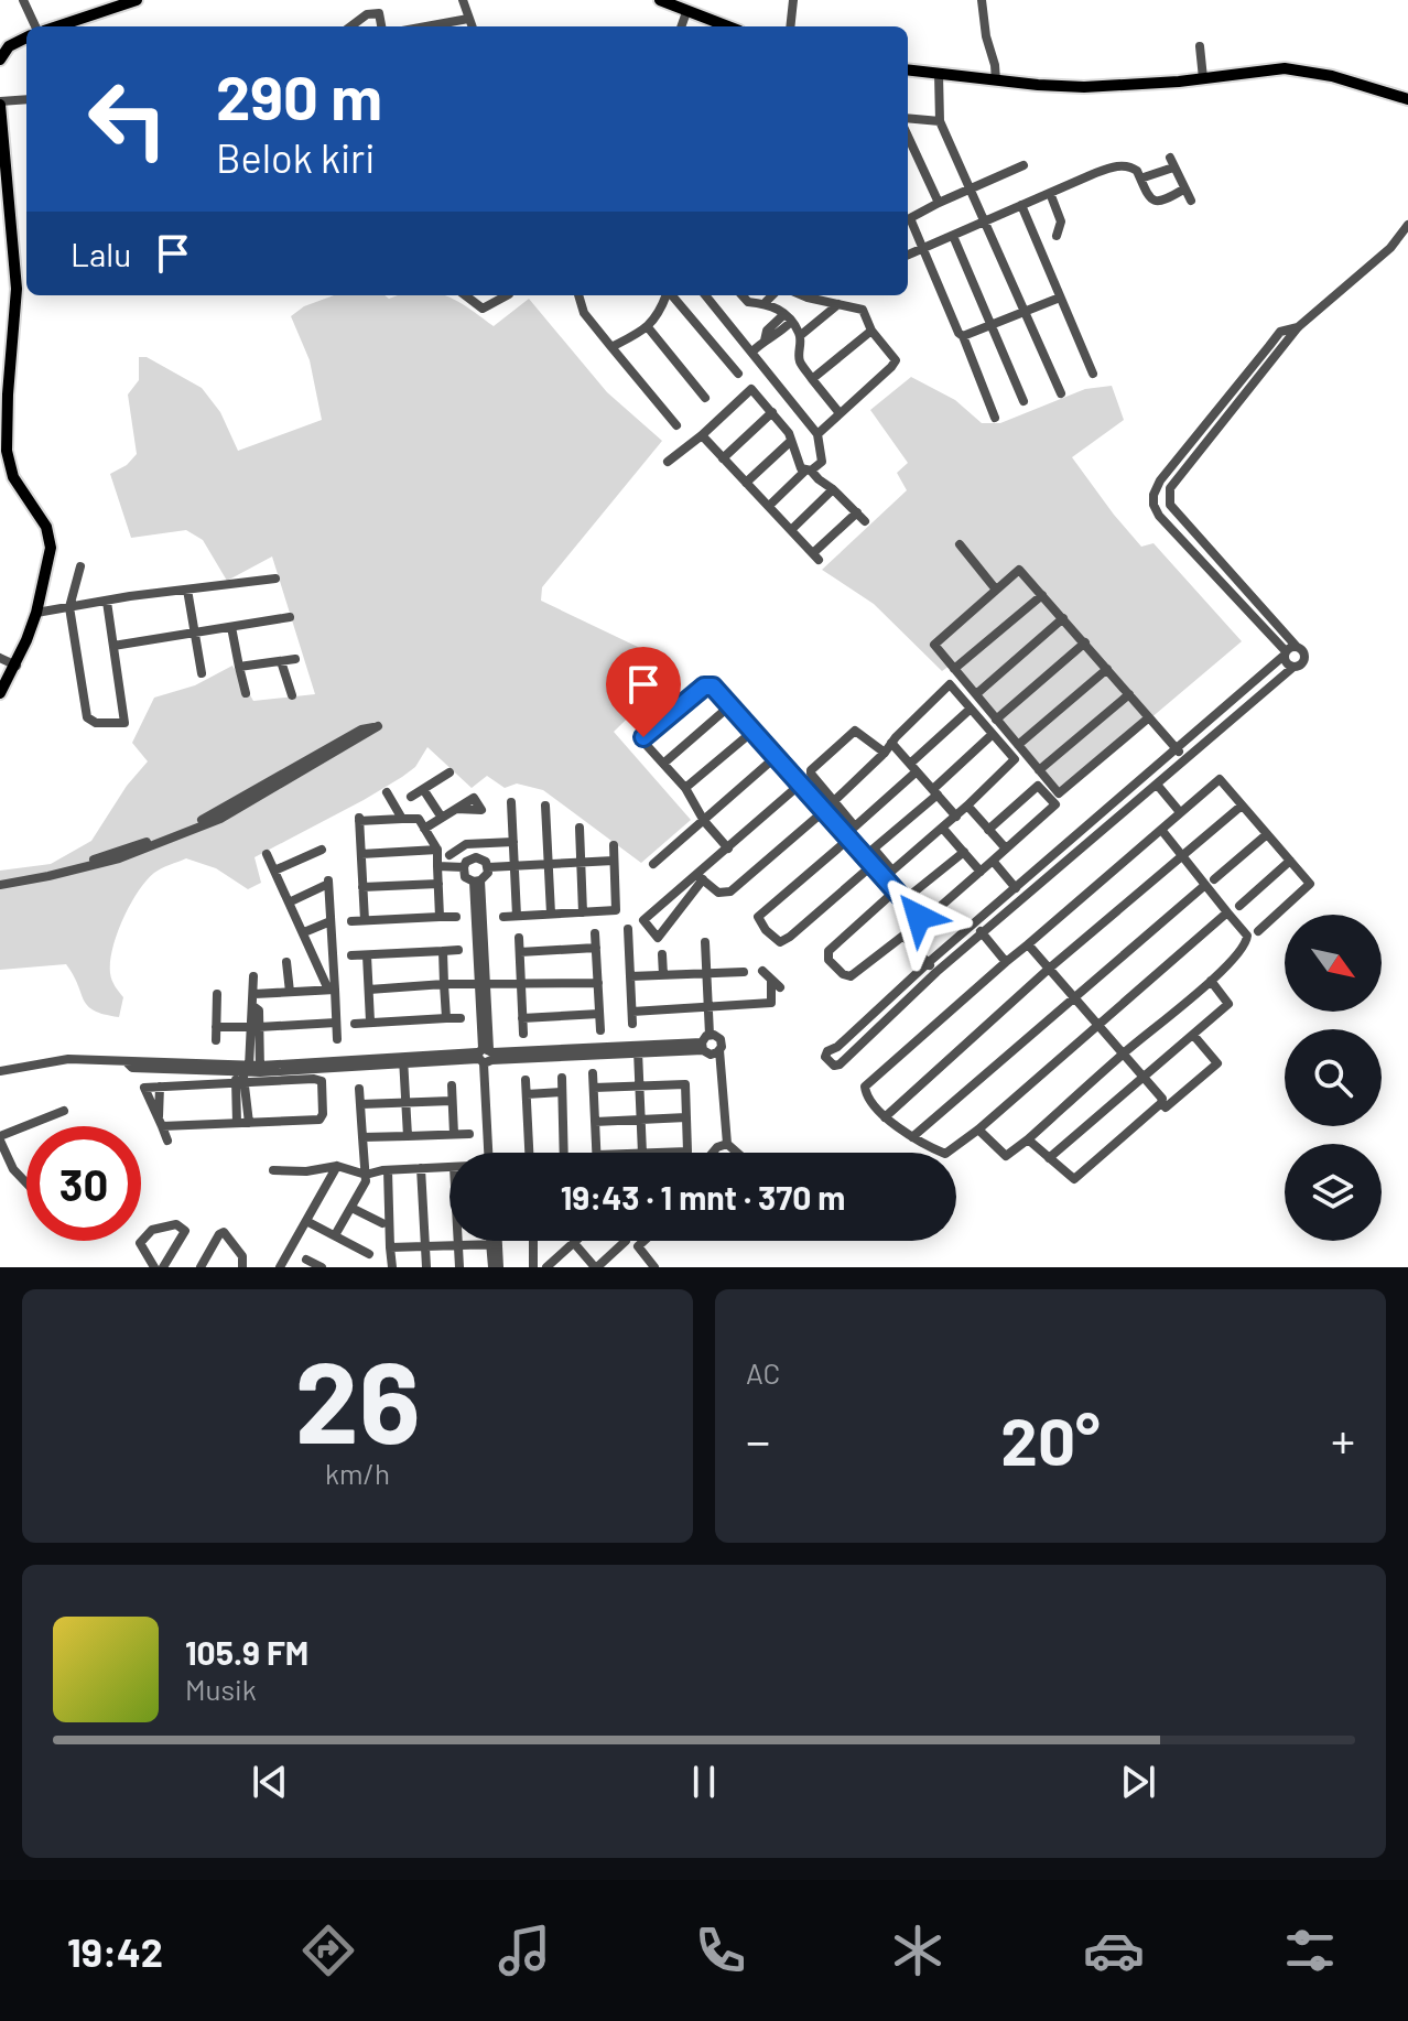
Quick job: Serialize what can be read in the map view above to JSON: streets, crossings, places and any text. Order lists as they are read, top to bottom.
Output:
{
  "north": "bottom right",
  "page": {
    "turn": ["290 m", "Belok kiri"],
    "then": "Lalu",
    "limit": "30",
    "trip": "19:43 · 1 mnt · 370 m",
    "tile": [
      ["26", "km/h"],
      "AC"
    ],
    "heat": ["−", "20°", "+"],
    "song": ["105.9 FM", "Musik"],
    "tabs": "19:42"
  }
}
